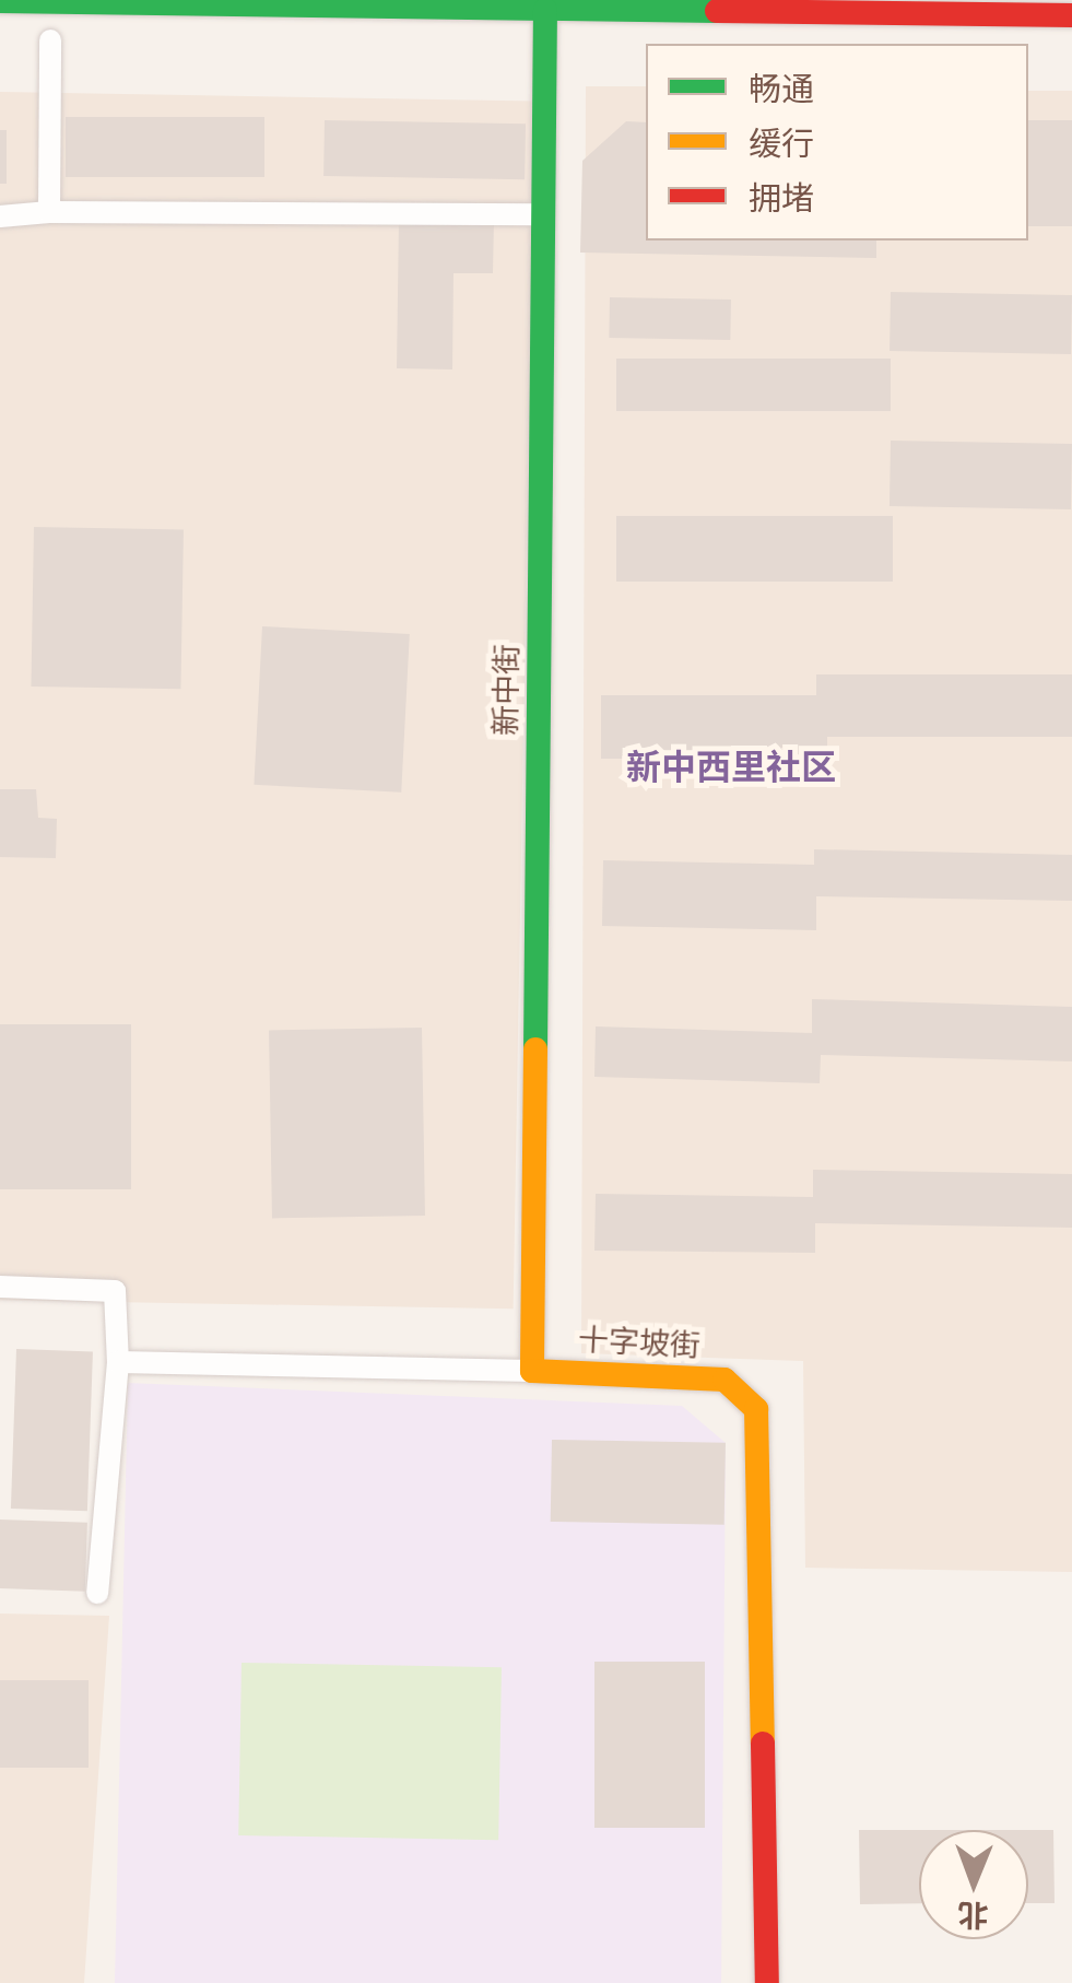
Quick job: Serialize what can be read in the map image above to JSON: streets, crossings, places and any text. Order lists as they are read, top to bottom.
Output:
{
  "streets": {
    "street": ["新中街", "十字坡街"]
  },
  "crossings": [
    ["新中街", "十字坡街"]
  ],
  "districts": ["新中西里社区"],
  "legend": ["畅通", "缓行", "拥堵"],
  "north": "bottom"
}
